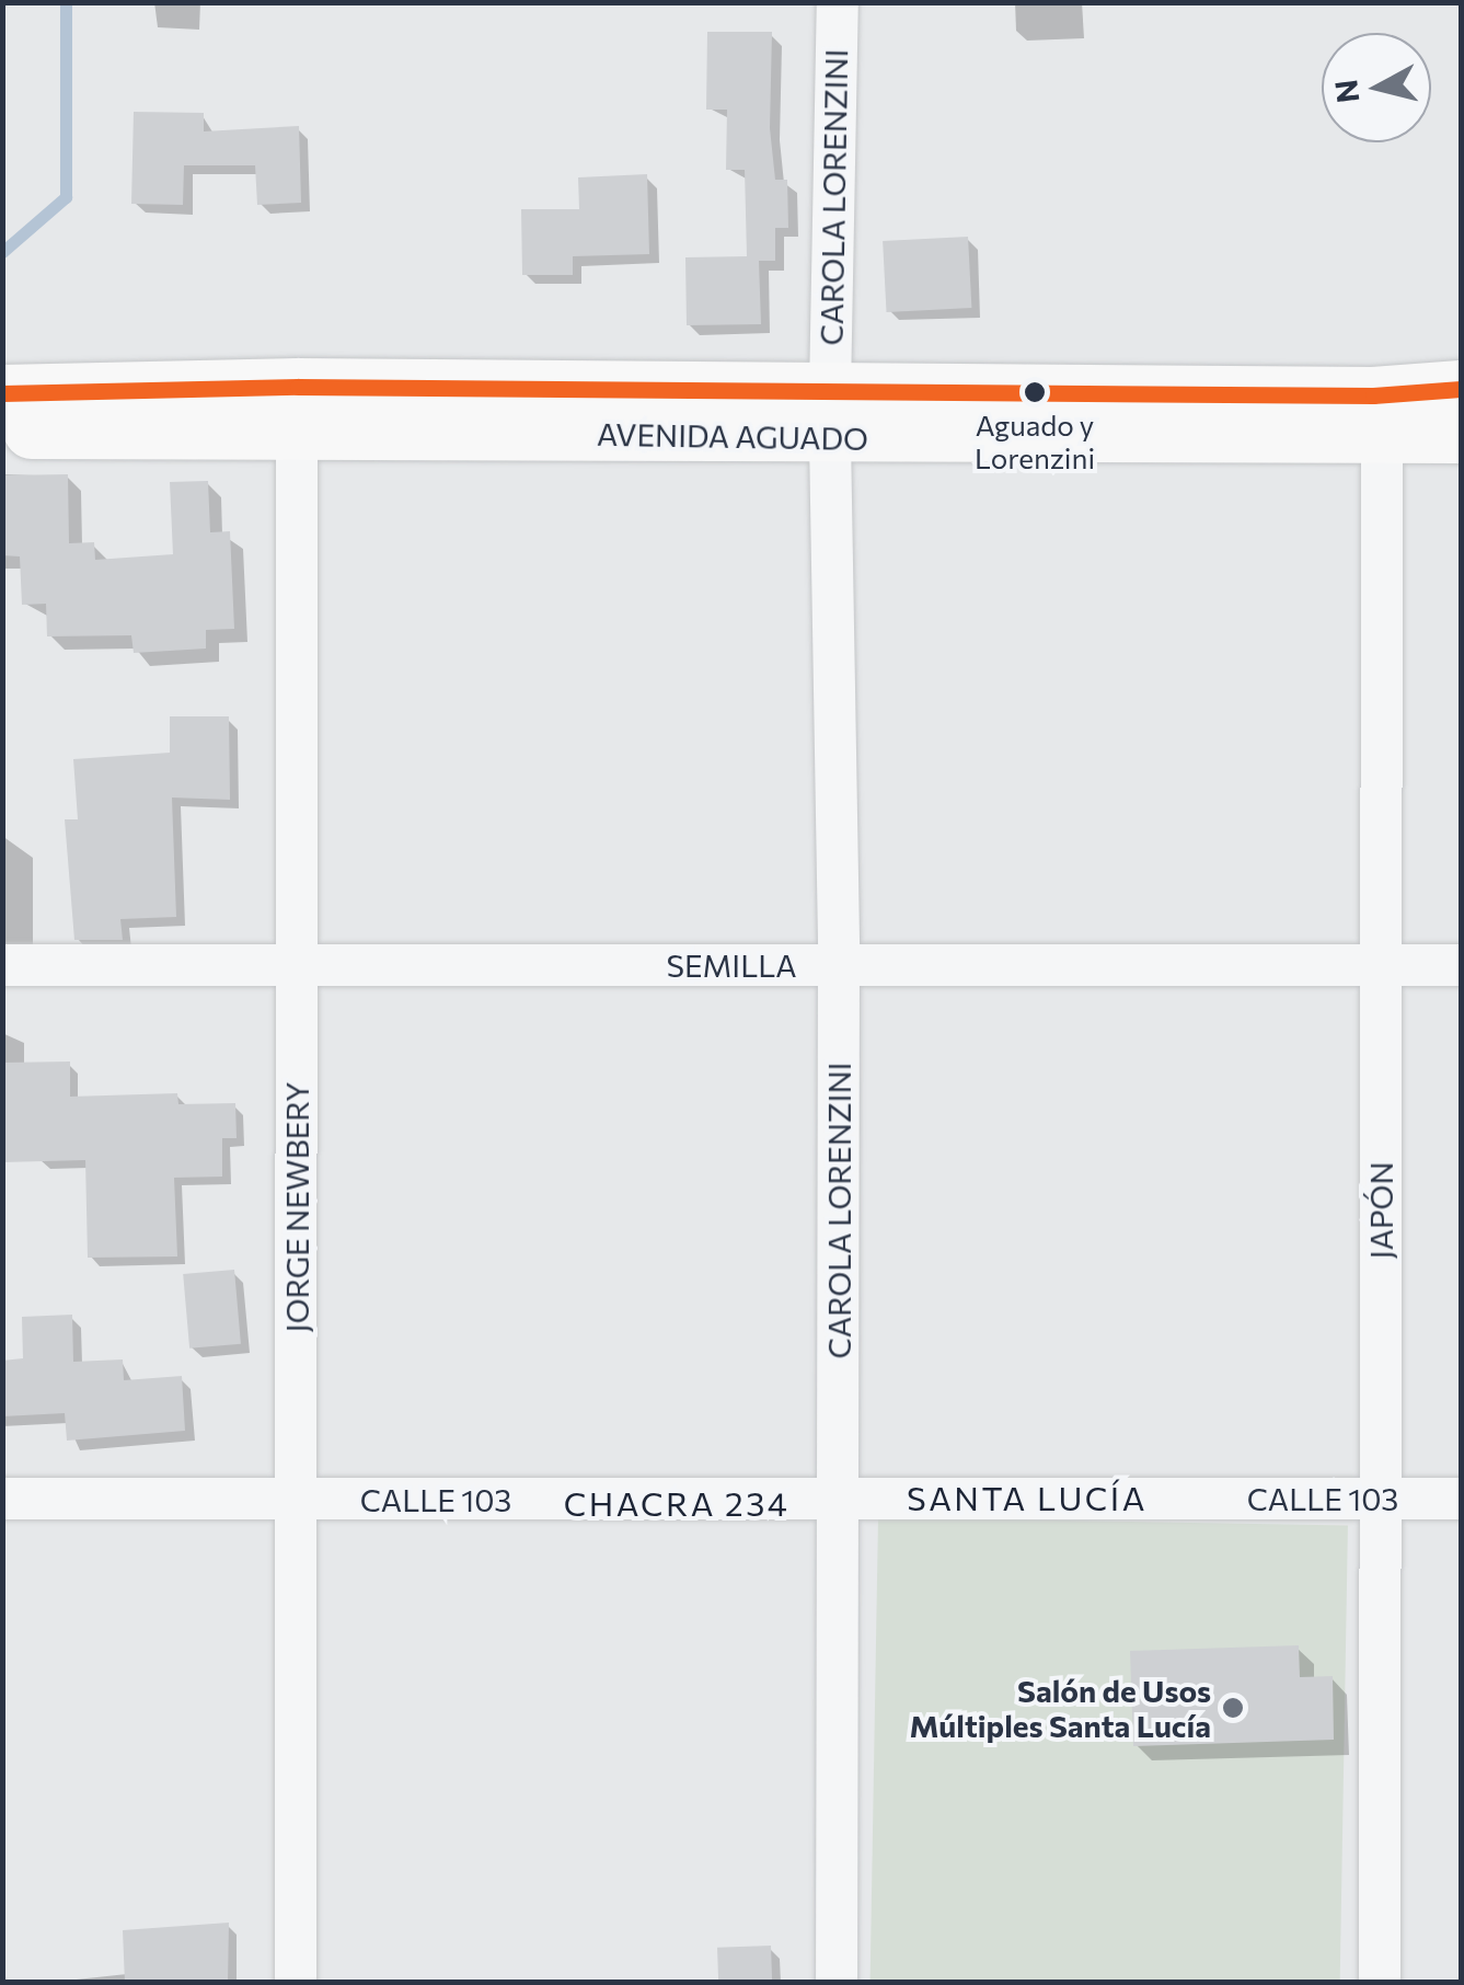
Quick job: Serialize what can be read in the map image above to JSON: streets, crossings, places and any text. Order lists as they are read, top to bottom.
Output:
{
  "streets": {
    "main road": ["AVENIDA AGUADO"],
    "street": [
      "CAROLA LORENZINI",
      "SEMILLA",
      "JORGE NEWBERY",
      "JAPÓN",
      "CALLE 103"
    ]
  },
  "crossings": [
    ["CAROLA LORENZINI", "AVENIDA AGUADO"],
    ["CAROLA LORENZINI", "SEMILLA"],
    ["CAROLA LORENZINI", "CALLE 103"],
    ["AVENIDA AGUADO", "JORGE NEWBERY"],
    ["AVENIDA AGUADO", "JAPÓN"],
    ["SEMILLA", "JORGE NEWBERY"],
    ["SEMILLA", "JAPÓN"],
    ["JORGE NEWBERY", "CALLE 103"],
    ["JAPÓN", "CALLE 103"]
  ],
  "districts": ["SANTA LUCÍA", "CHACRA 234"],
  "places": ["Aguado y Lorenzini", "Salón de Usos Múltiples Santa Lucía"],
  "north": "left"
}
